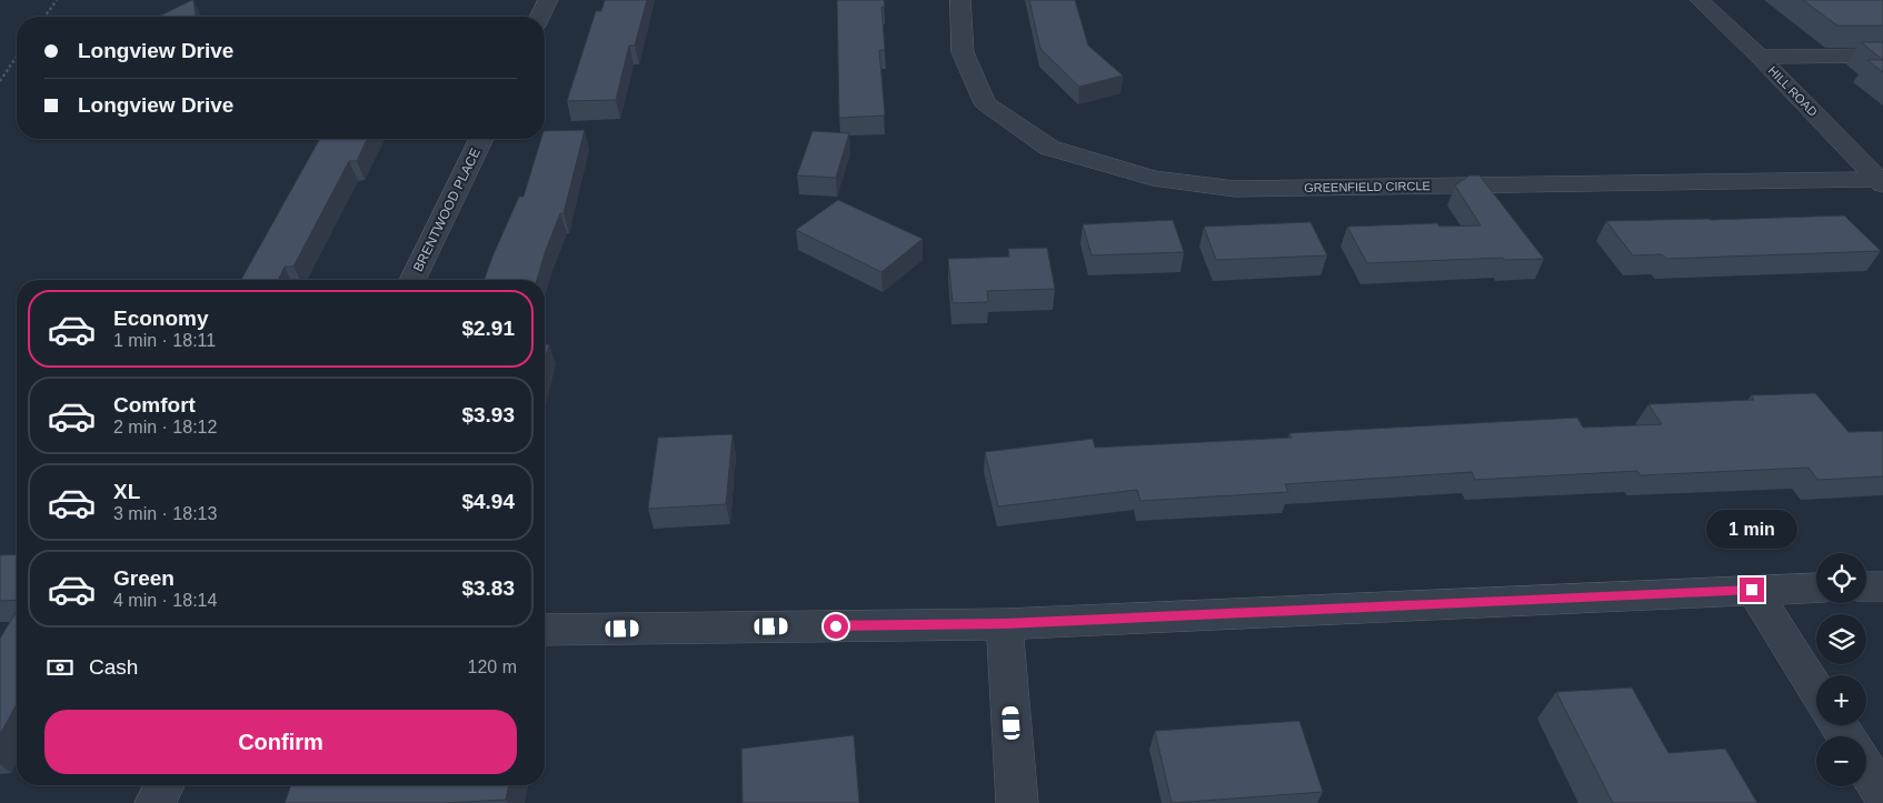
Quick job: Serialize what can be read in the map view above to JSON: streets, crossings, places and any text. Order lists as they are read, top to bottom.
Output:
{
  "streets": {
    "street": ["HILL ROAD", "GREENFIELD CIRCLE", "BRENTWOOD PLACE"]
  },
  "crossings": [
    ["HILL ROAD", "GREENFIELD CIRCLE"]
  ],
  "page": {
    "banner": ["Longview Drive", "Longview Drive"],
    "list": [
      {
        "name": "Economy",
        "note": "1 min · 18:11",
        "value": "$2.91"
      },
      {
        "name": "Comfort",
        "note": "2 min · 18:12",
        "value": "$3.93"
      },
      {
        "name": "XL",
        "note": "3 min · 18:13",
        "value": "$4.94"
      },
      {
        "name": "Green",
        "note": "4 min · 18:14",
        "value": "$3.83"
      }
    ],
    "bubble": "1 min",
    "map_buttons": ["+", "−"],
    "pay": ["Cash", "120 m"],
    "buttons": "Confirm"
  }
}
